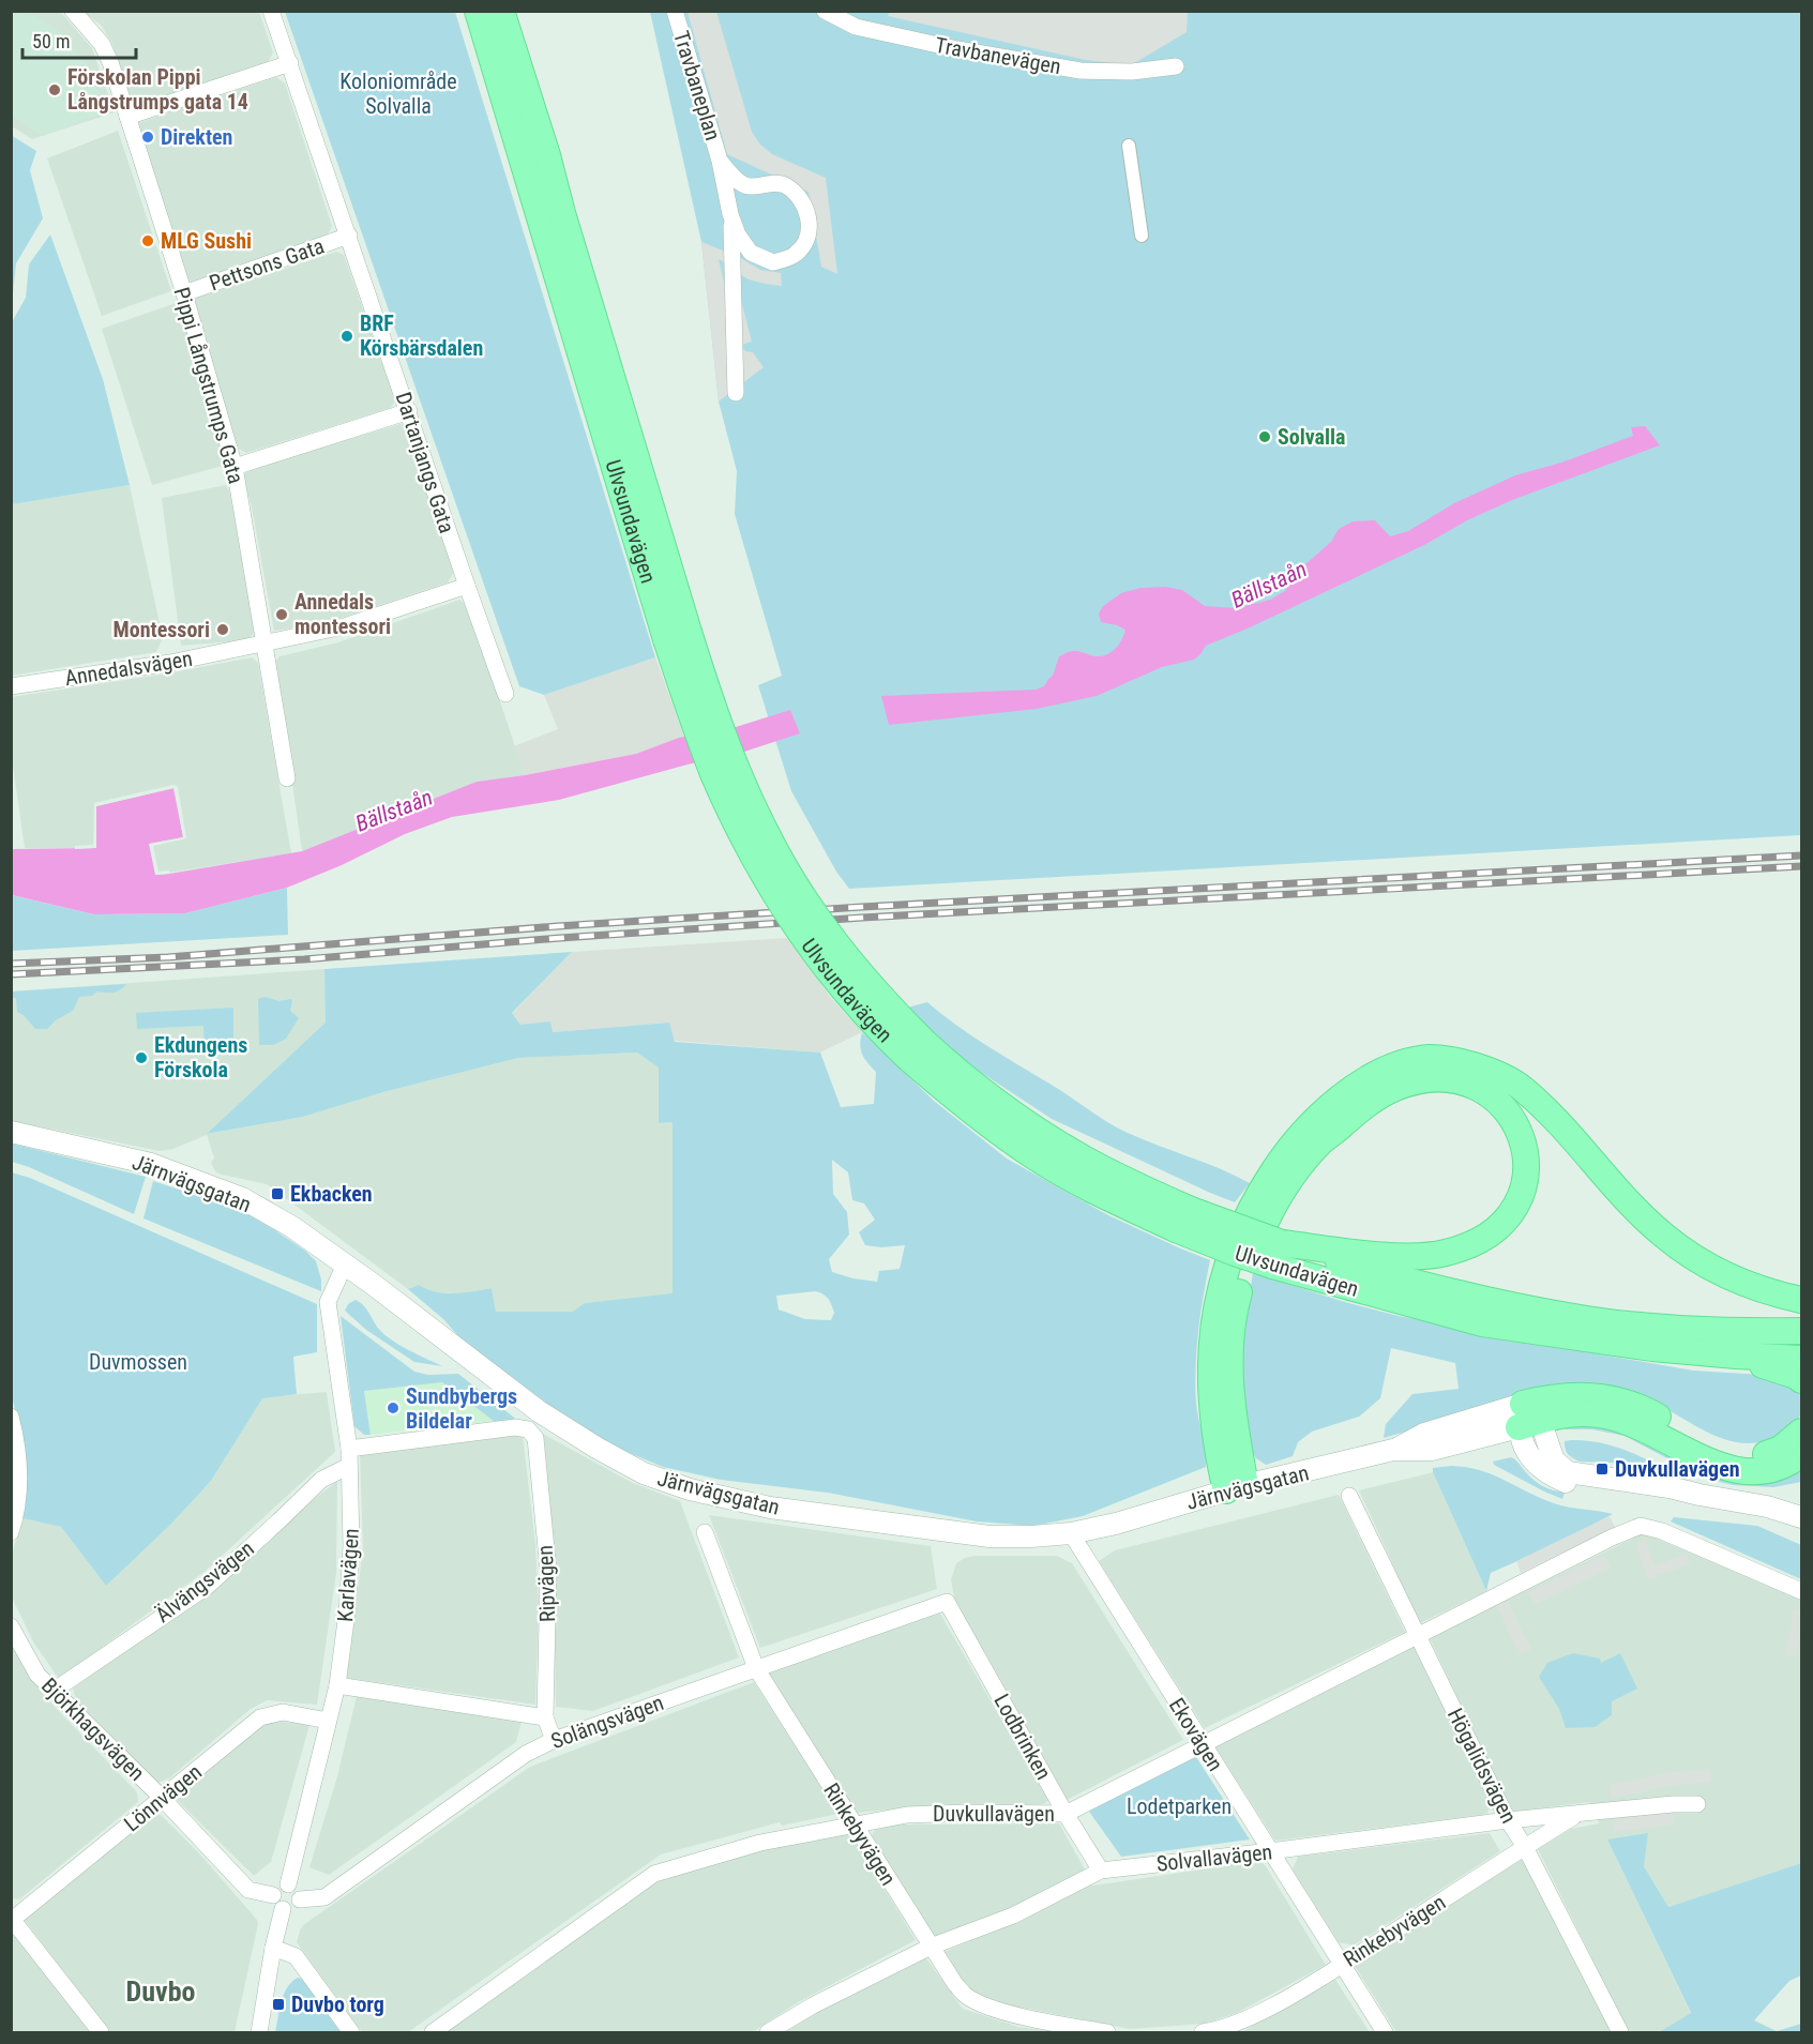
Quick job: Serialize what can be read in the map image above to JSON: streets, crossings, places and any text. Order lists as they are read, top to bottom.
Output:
{
  "streets": {
    "main road": ["Ulvsundavägen"],
    "street": [
      "Travbanevägen",
      "Travbaneplan",
      "Pettsons Gata",
      "Pippi Långstrumps Gata",
      "Dartanjangs Gata",
      "Annedalsvägen",
      "Järnvägsgatan",
      "Karlavägen",
      "Älvängsvägen",
      "Ripvägen",
      "Solängsvägen",
      "Björkhagsvägen",
      "Ekovägen",
      "Lodbrinken",
      "Högalidsvägen",
      "Lönnvägen",
      "Duvkullavägen",
      "Rinkebyvägen",
      "Solvallavägen"
    ]
  },
  "crossings": [
    ["Pettsons Gata", "Pippi Långstrumps Gata"],
    ["Pettsons Gata", "Dartanjangs Gata"],
    ["Pippi Långstrumps Gata", "Annedalsvägen"],
    ["Dartanjangs Gata", "Annedalsvägen"],
    ["Järnvägsgatan", "Karlavägen"],
    ["Järnvägsgatan", "Ekovägen"],
    ["Karlavägen", "Älvängsvägen"],
    ["Karlavägen", "Ripvägen"],
    ["Karlavägen", "Solängsvägen"],
    ["Karlavägen", "Björkhagsvägen"],
    ["Karlavägen", "Lönnvägen"],
    ["Älvängsvägen", "Björkhagsvägen"],
    ["Ripvägen", "Solängsvägen"],
    ["Solängsvägen", "Björkhagsvägen"],
    ["Solängsvägen", "Lodbrinken"],
    ["Solängsvägen", "Rinkebyvägen"],
    ["Björkhagsvägen", "Lönnvägen"],
    ["Ekovägen", "Duvkullavägen"],
    ["Ekovägen", "Rinkebyvägen"],
    ["Ekovägen", "Solvallavägen"],
    ["Lodbrinken", "Duvkullavägen"],
    ["Lodbrinken", "Solvallavägen"],
    ["Högalidsvägen", "Duvkullavägen"],
    ["Högalidsvägen", "Rinkebyvägen"],
    ["Högalidsvägen", "Solvallavägen"],
    ["Duvkullavägen", "Rinkebyvägen"],
    ["Rinkebyvägen", "Solvallavägen"]
  ],
  "districts": ["Duvbo"],
  "water": ["Bällstaån"],
  "parks": ["Koloniområde Solvalla", "Duvmossen", "Lodetparken"],
  "places": {
    "other": [
      "Förskolan Pippi Långstrumps gata 14",
      "Direkten",
      "MLG Sushi",
      "BRF Körsbärsdalen",
      "Solvalla",
      "Annedals montessori",
      "Montessori",
      "Ekdungens Förskola",
      "Sundbybergs Bildelar"
    ],
    "transit": ["Ekbacken", "Duvkullavägen", "Duvbo torg"]
  },
  "scale_bar": "50 m"
}
